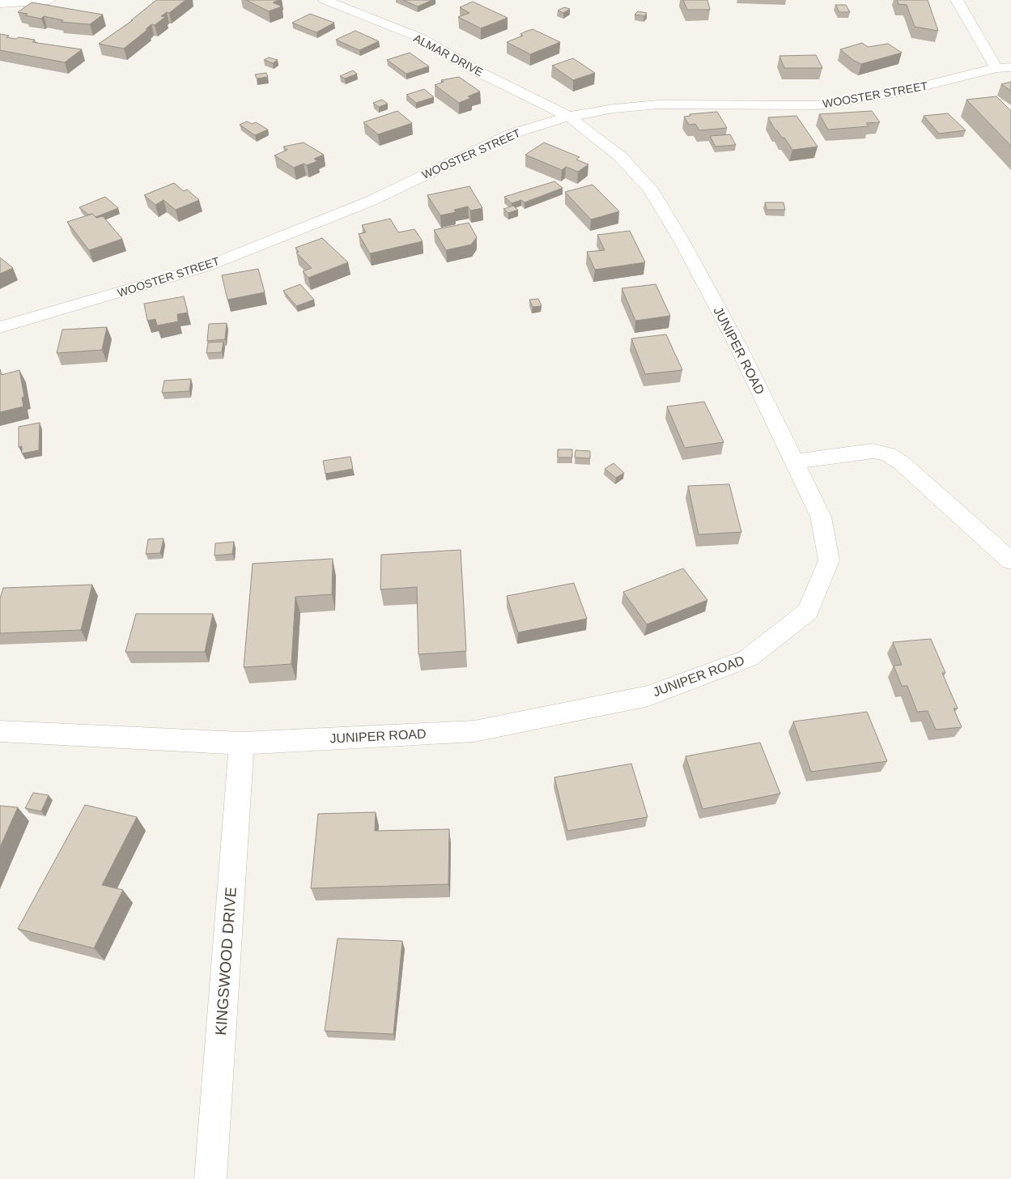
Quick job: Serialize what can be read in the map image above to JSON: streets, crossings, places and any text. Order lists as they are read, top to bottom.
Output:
{
  "streets": {
    "street": [
      "ALMAR DRIVE",
      "WOOSTER STREET",
      "JUNIPER ROAD",
      "KINGSWOOD DRIVE"
    ]
  },
  "crossings": [
    ["ALMAR DRIVE", "WOOSTER STREET"],
    ["ALMAR DRIVE", "JUNIPER ROAD"],
    ["WOOSTER STREET", "JUNIPER ROAD"],
    ["JUNIPER ROAD", "KINGSWOOD DRIVE"]
  ]
}
